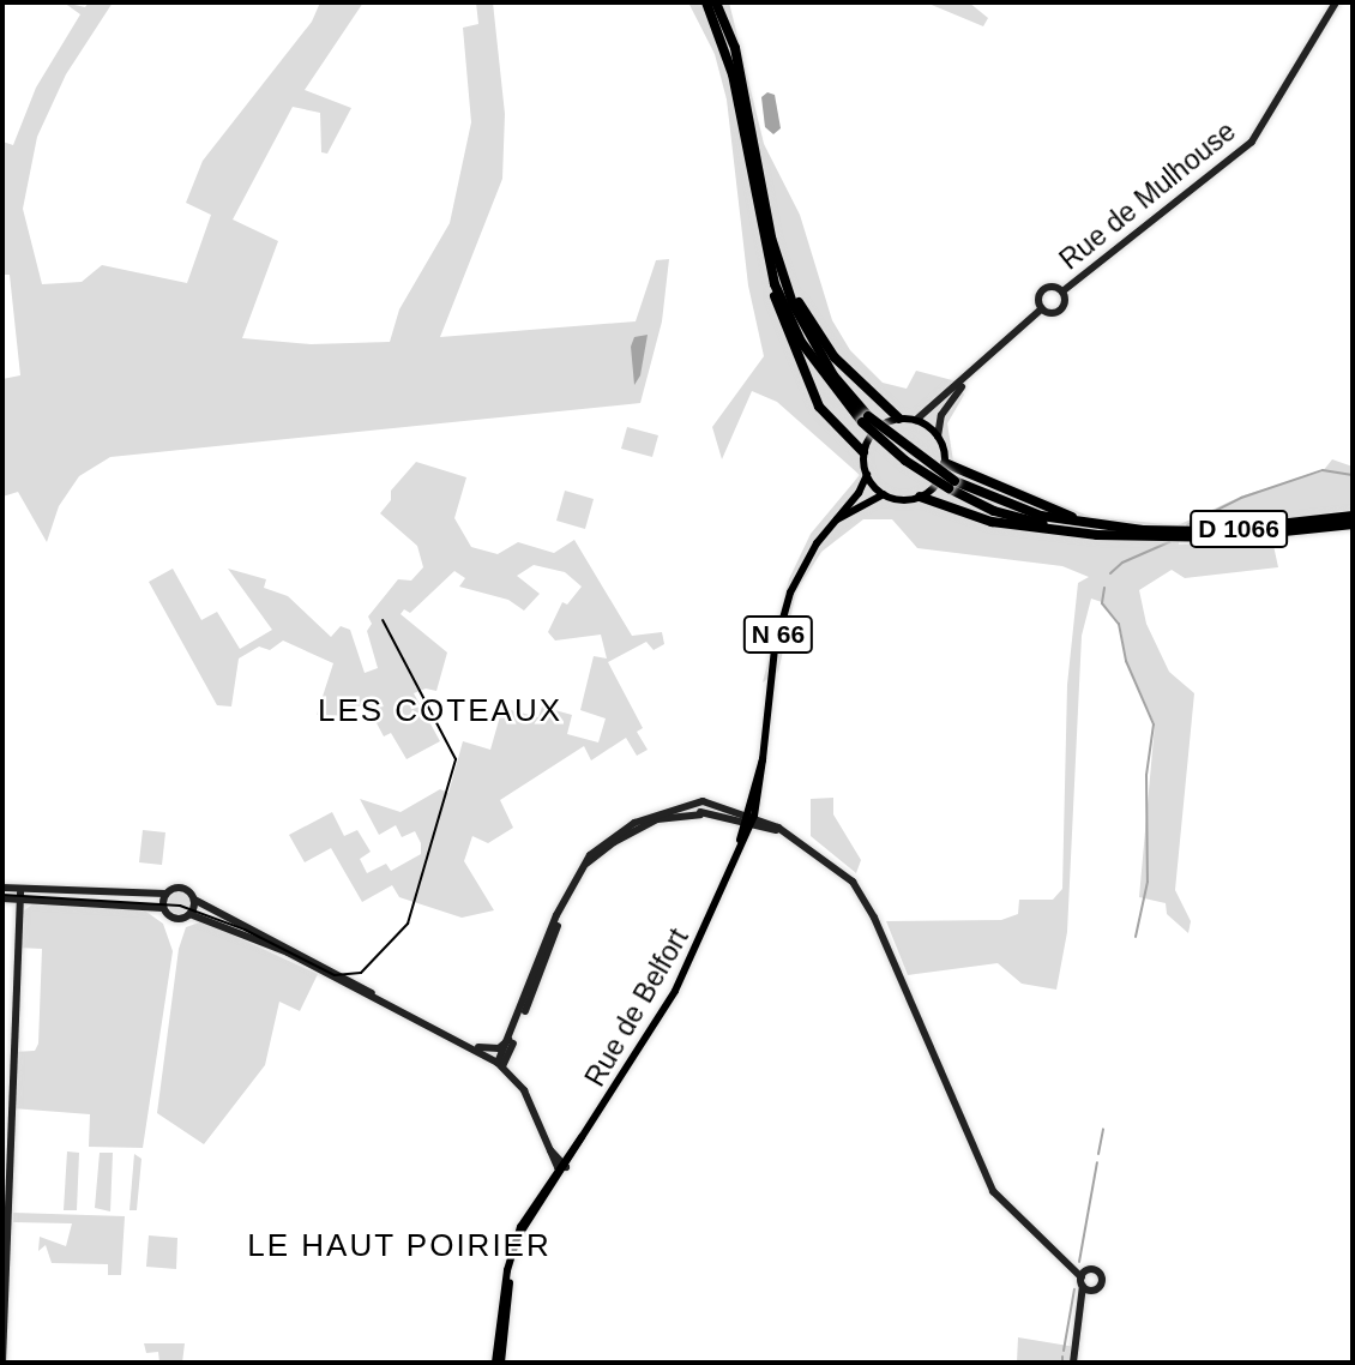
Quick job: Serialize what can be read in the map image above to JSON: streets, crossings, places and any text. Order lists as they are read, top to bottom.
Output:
{
  "streets": {
    "highway": ["D 1066"],
    "main road": ["N 66", "Rue de Belfort"],
    "street": ["Rue de Mulhouse"]
  },
  "districts": ["LES COTEAUX", "LE HAUT POIRIER"]
}
